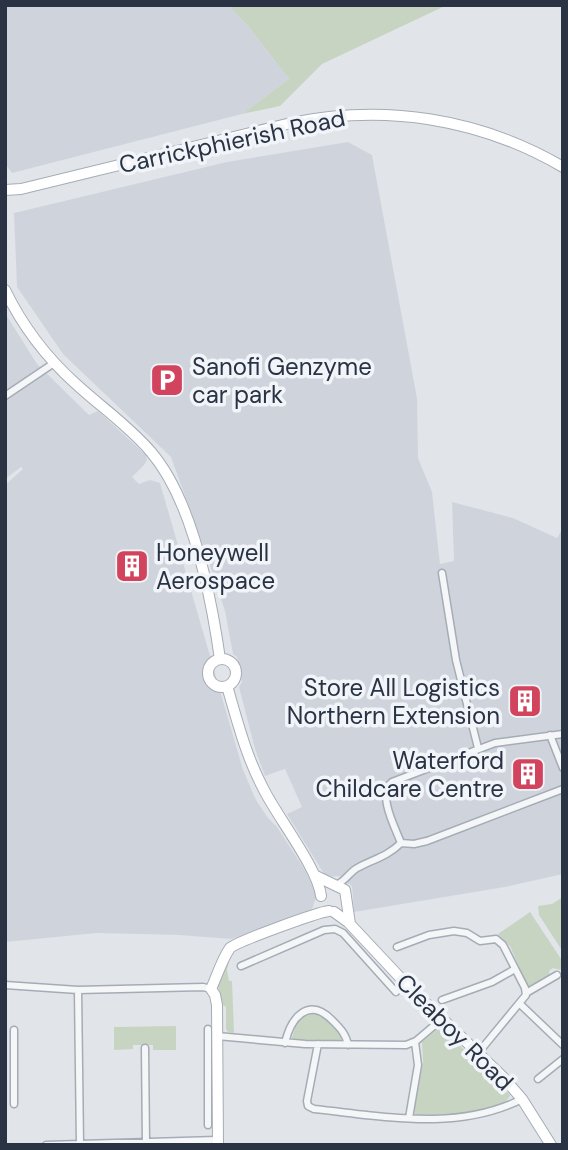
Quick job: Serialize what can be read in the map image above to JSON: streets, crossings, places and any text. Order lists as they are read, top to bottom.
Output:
{
  "streets": {
    "street": ["Carrickphierish Road", "Cleaboy Road"]
  },
  "places": {
    "parking": ["Sanofi Genzyme car park"],
    "building": ["Honeywell Aerospace", "Store All Logistics Northern Extension", "Waterford Childcare Centre"]
  }
}
